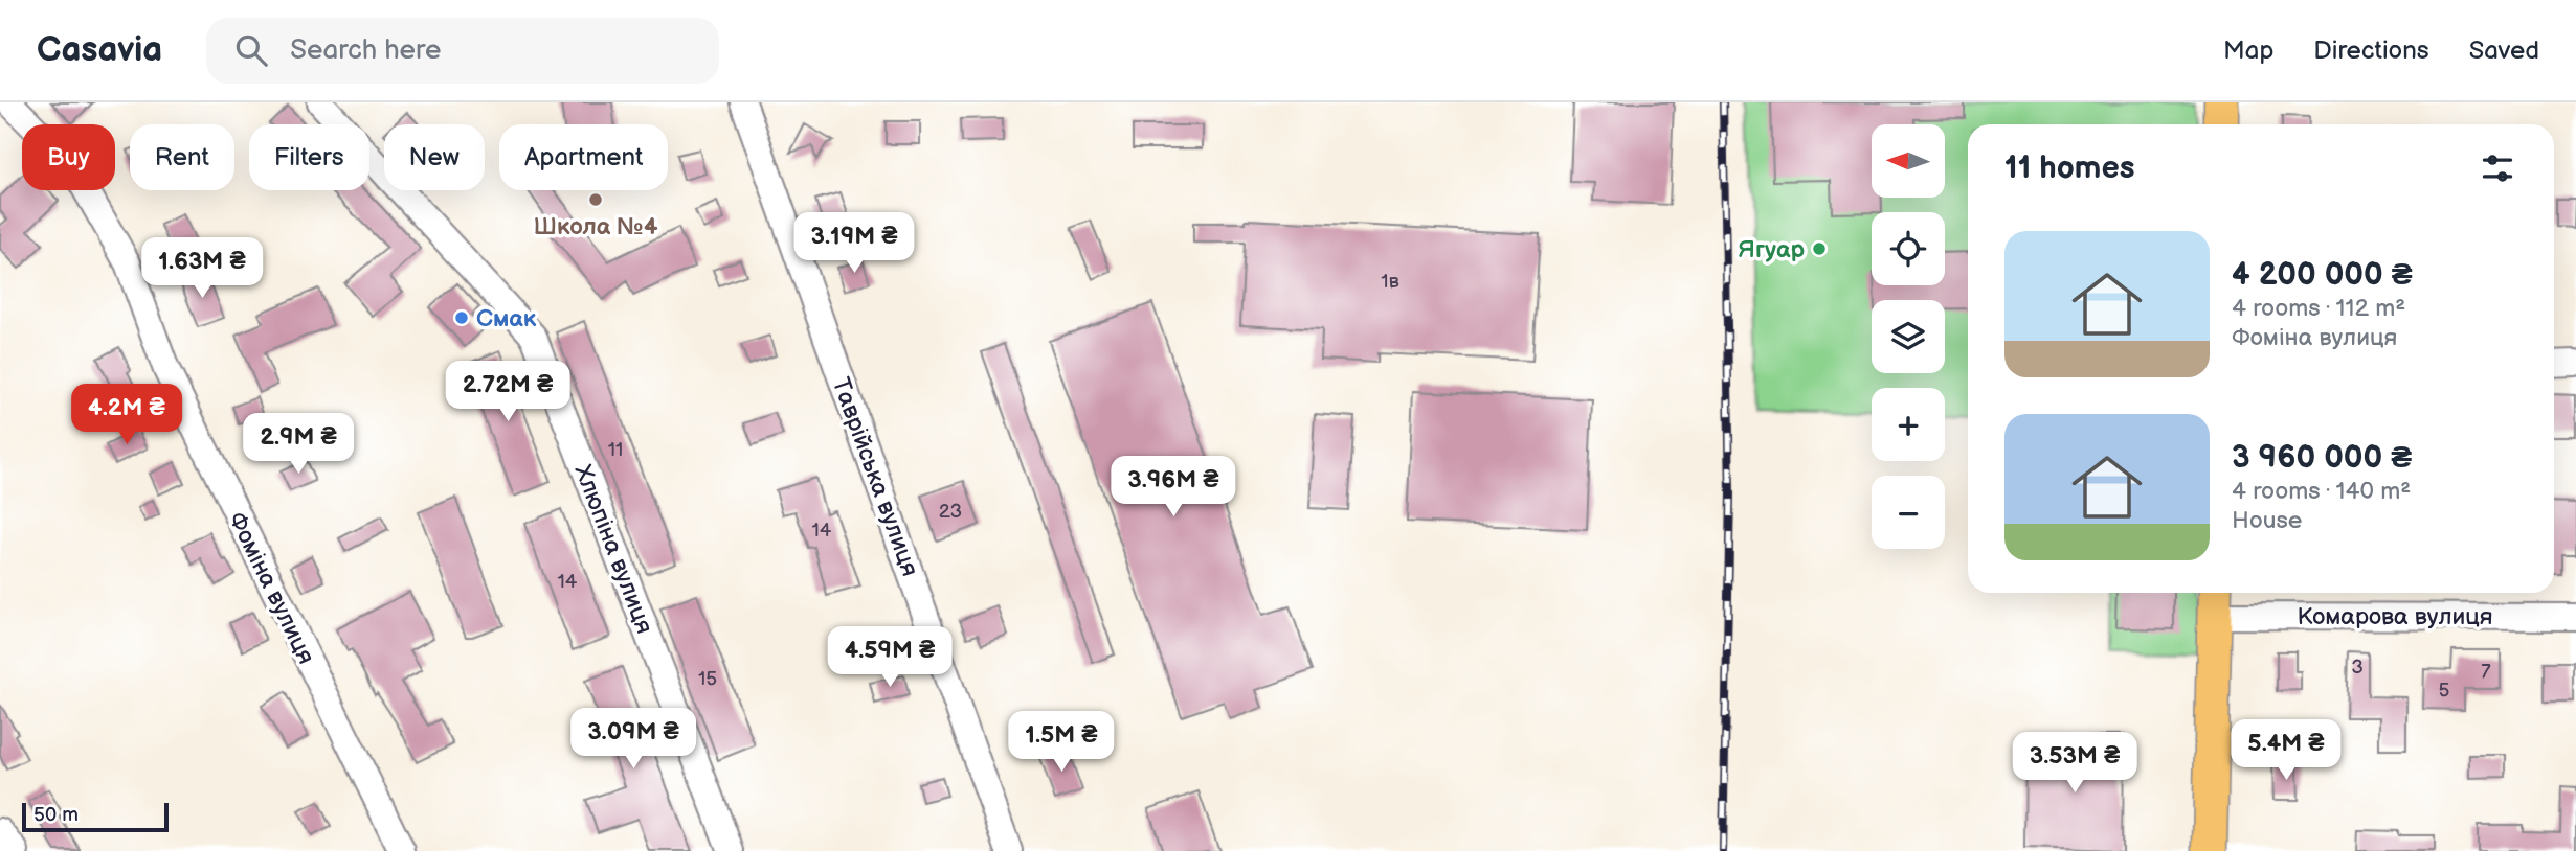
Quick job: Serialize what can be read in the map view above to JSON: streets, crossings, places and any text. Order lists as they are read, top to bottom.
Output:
{
  "streets": {
    "street": [
      "Таврійська вулиця",
      "Хлюпіна вулиця",
      "Фоміна вулиця",
      "Комарова вулиця"
    ]
  },
  "places": ["Школа №4", "Ягуар", "Смак"],
  "house_numbers": [
    "1в",
    "11",
    "23",
    "14",
    "14",
    "3",
    "7",
    "15",
    "5"
  ],
  "scale_bar": "50 m",
  "north": "left",
  "page": {
    "header": "Casavia",
    "search": "Search here",
    "nav": ["Map", "Directions", "Saved"],
    "map_buttons": ["+", "−"],
    "chip": [
      "Buy",
      "Rent",
      "Filters",
      "New",
      "Apartment"
    ],
    "heading": "11 homes",
    "price": [
      "3.19M ₴",
      "1.63M ₴",
      "2.72M ₴",
      "4.2M ₴",
      "2.9M ₴",
      "3.96M ₴",
      "4.59M ₴",
      "3.09M ₴",
      "1.5M ₴",
      "5.4M ₴",
      "3.53M ₴"
    ],
    "list": [
      {
        "name": "4 200 000 ₴",
        "note": "4 rooms · 112 m² · Фоміна вулиця"
      },
      {
        "name": "3 960 000 ₴",
        "note": "4 rooms · 140 m² · House"
      }
    ],
    "scale": "50 m"
  }
}
